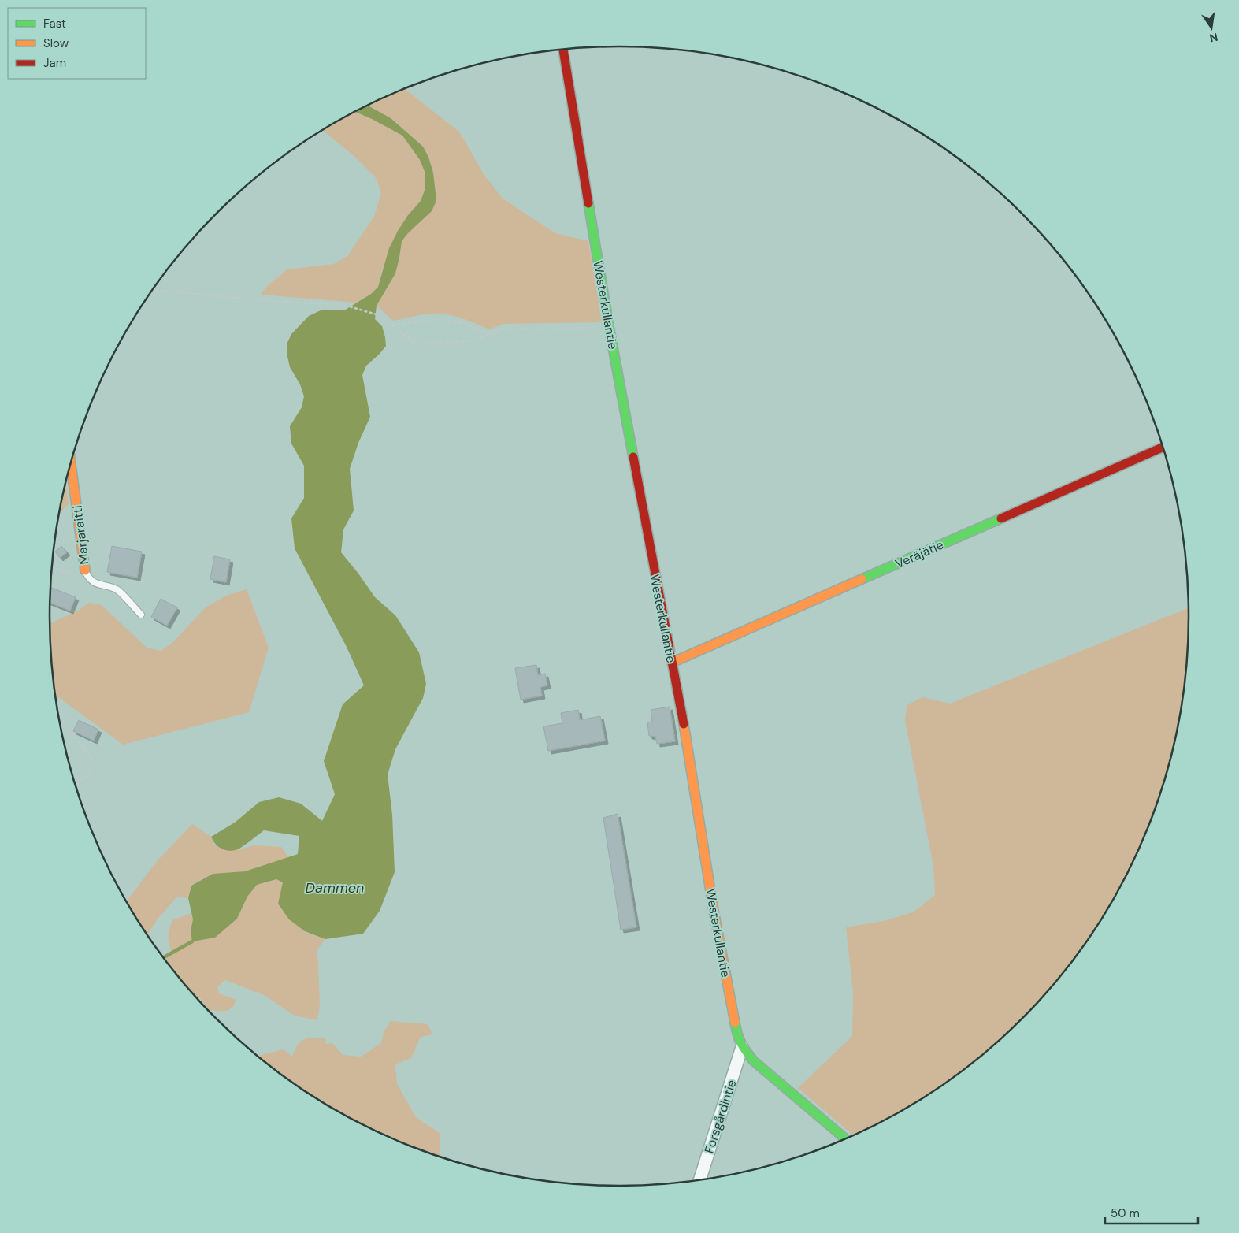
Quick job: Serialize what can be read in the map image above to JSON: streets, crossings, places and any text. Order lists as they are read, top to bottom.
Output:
{
  "streets": {
    "street": [
      "Westerkullantie",
      "Marjaraitti",
      "Veräjätie",
      "Forsgårdintie"
    ]
  },
  "crossings": [
    ["Westerkullantie", "Veräjätie"],
    ["Westerkullantie", "Forsgårdintie"]
  ],
  "water": ["Dammen"],
  "legend": ["Fast", "Slow", "Jam"],
  "scale_bar": "50 m",
  "north": "bottom"
}
